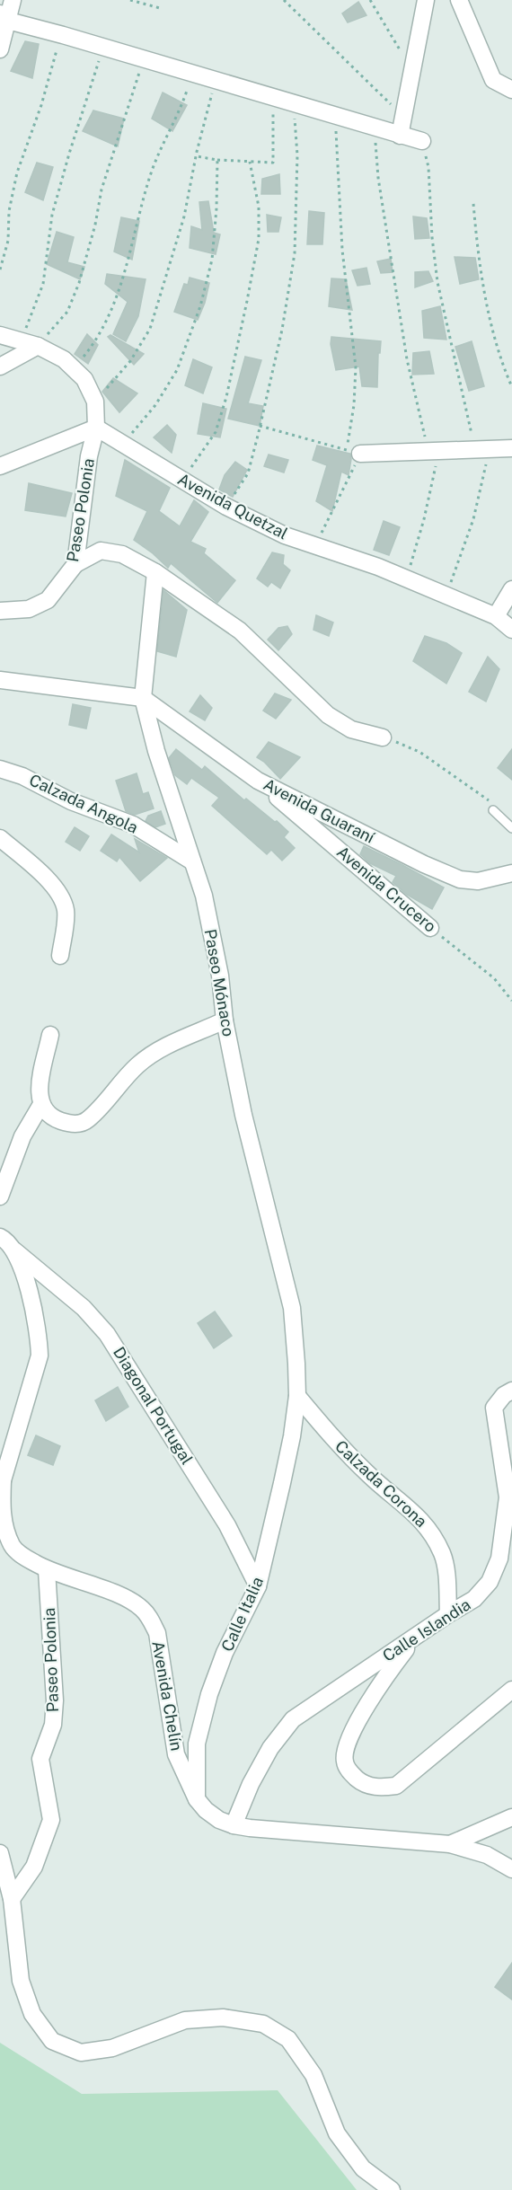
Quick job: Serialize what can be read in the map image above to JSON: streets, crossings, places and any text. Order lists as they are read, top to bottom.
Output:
{
  "streets": {
    "street": [
      "Avenida Quetzal",
      "Paseo Polonia",
      "Calzada Angola",
      "Avenida Guaraní",
      "Avenida Crucero",
      "Paseo Mónaco",
      "Diagonal Portugal",
      "Calzada Corona",
      "Calle Italia",
      "Calle Islandia",
      "Avenida Chelín"
    ]
  },
  "crossings": [
    ["Avenida Quetzal", "Paseo Polonia"],
    ["Paseo Polonia", "Avenida Chelín"],
    ["Calzada Angola", "Paseo Mónaco"],
    ["Avenida Guaraní", "Avenida Crucero"],
    ["Avenida Guaraní", "Paseo Mónaco"],
    ["Paseo Mónaco", "Calzada Corona"],
    ["Paseo Mónaco", "Calle Italia"],
    ["Diagonal Portugal", "Calle Italia"],
    ["Calzada Corona", "Calle Italia"],
    ["Calzada Corona", "Calle Islandia"],
    ["Calle Italia", "Avenida Chelín"],
    ["Calle Islandia", "Avenida Chelín"]
  ]
}
